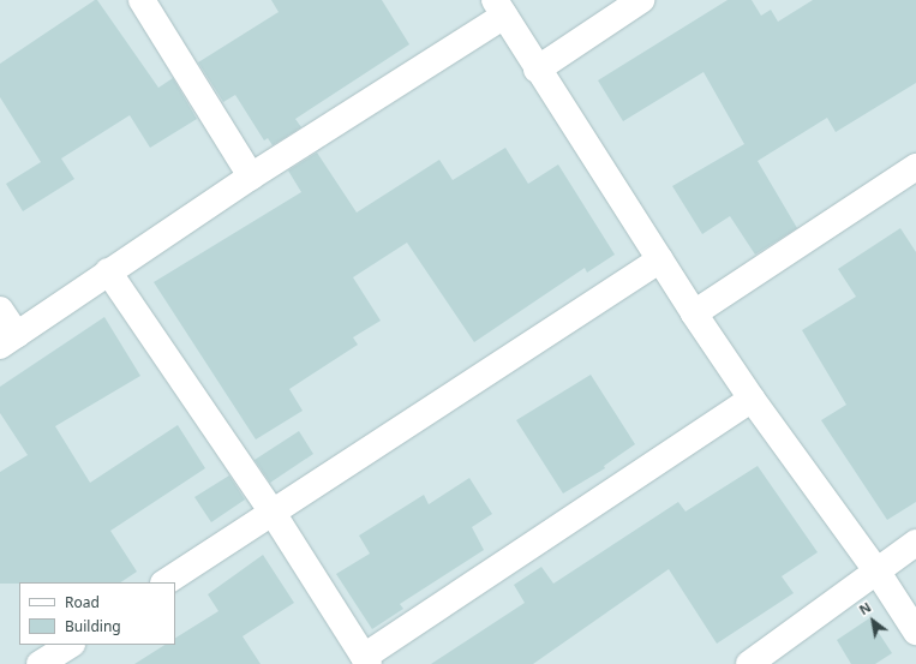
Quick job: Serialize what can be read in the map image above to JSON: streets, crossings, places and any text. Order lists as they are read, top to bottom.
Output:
{
  "legend": ["Road", "Building"],
  "north": "top left"
}
